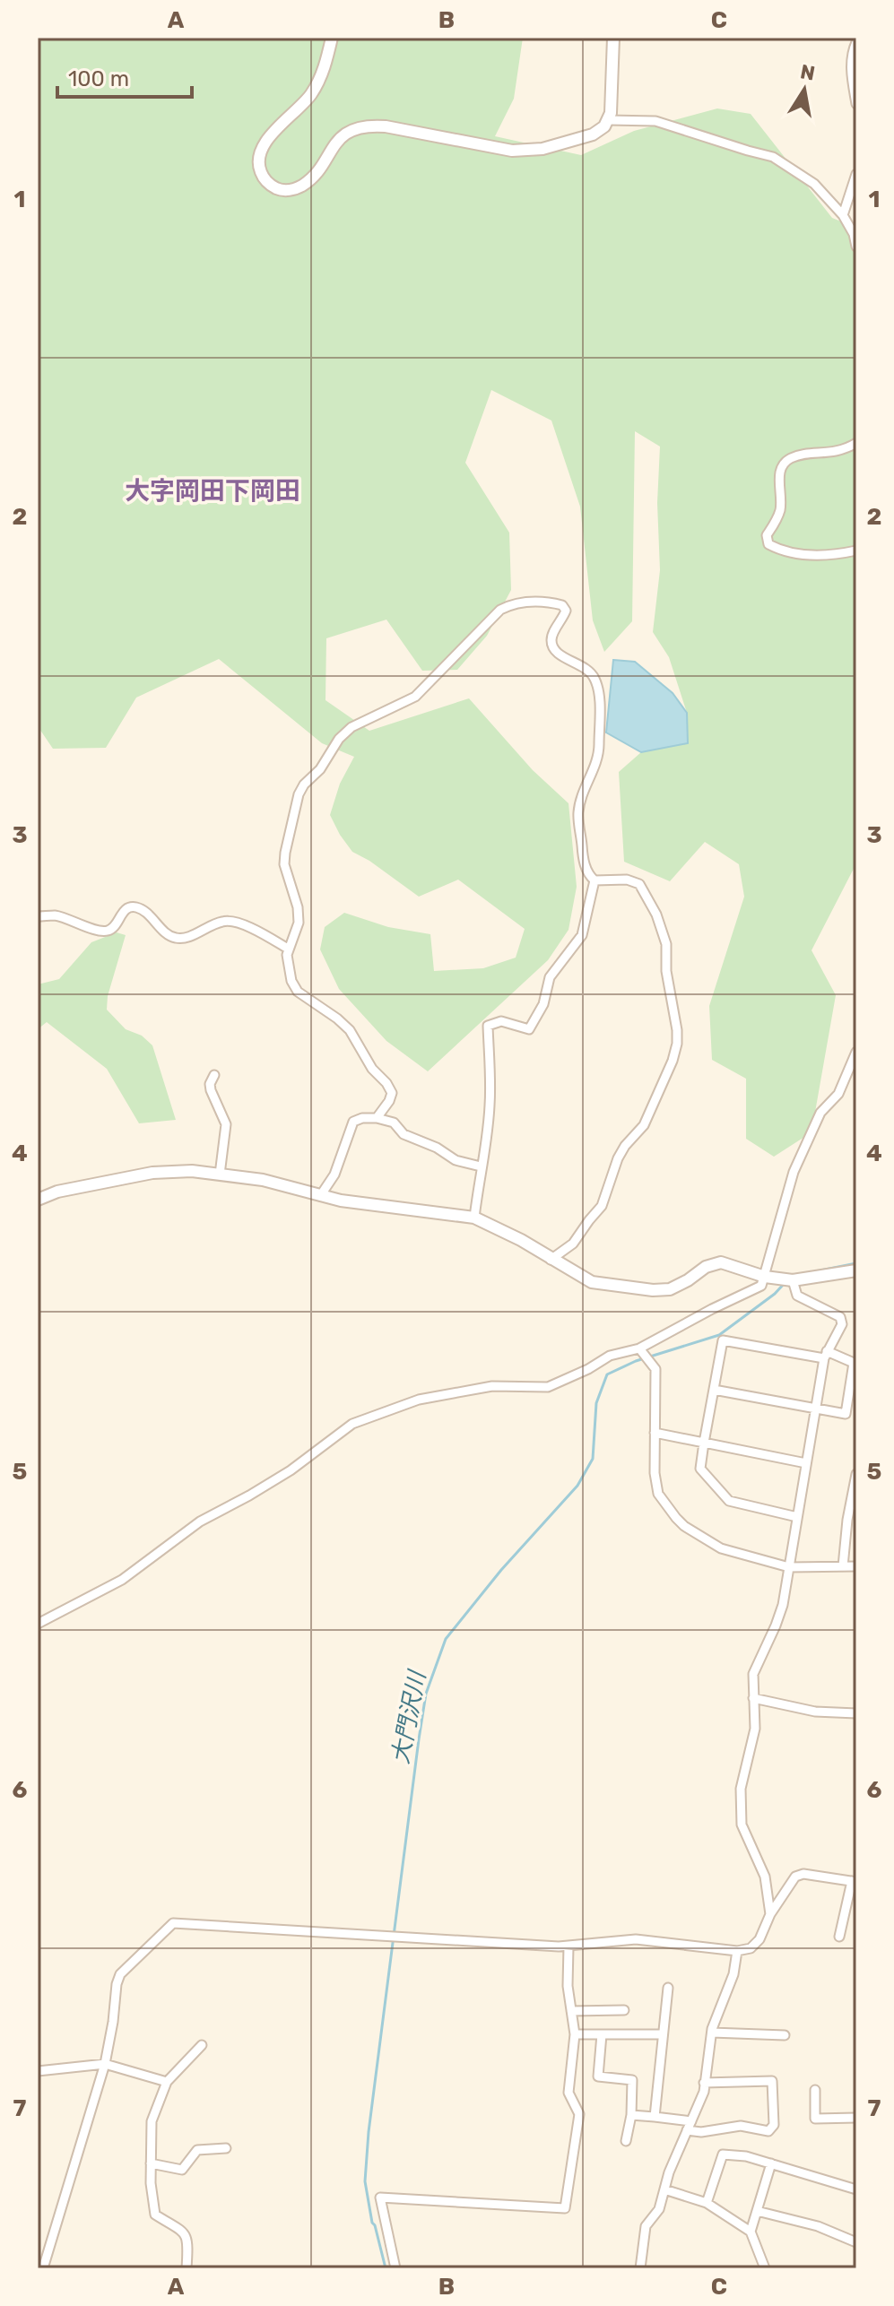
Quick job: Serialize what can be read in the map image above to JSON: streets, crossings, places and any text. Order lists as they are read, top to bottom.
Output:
{
  "districts": ["大字岡田下岡田"],
  "water": ["大門沢川"],
  "scale_bar": "100 m",
  "north": "top",
  "grid": {
    "columns": ["A", "B", "C"],
    "rows": [
      "1",
      "2",
      "3",
      "4",
      "5",
      "6",
      "7"
    ]
  }
}
